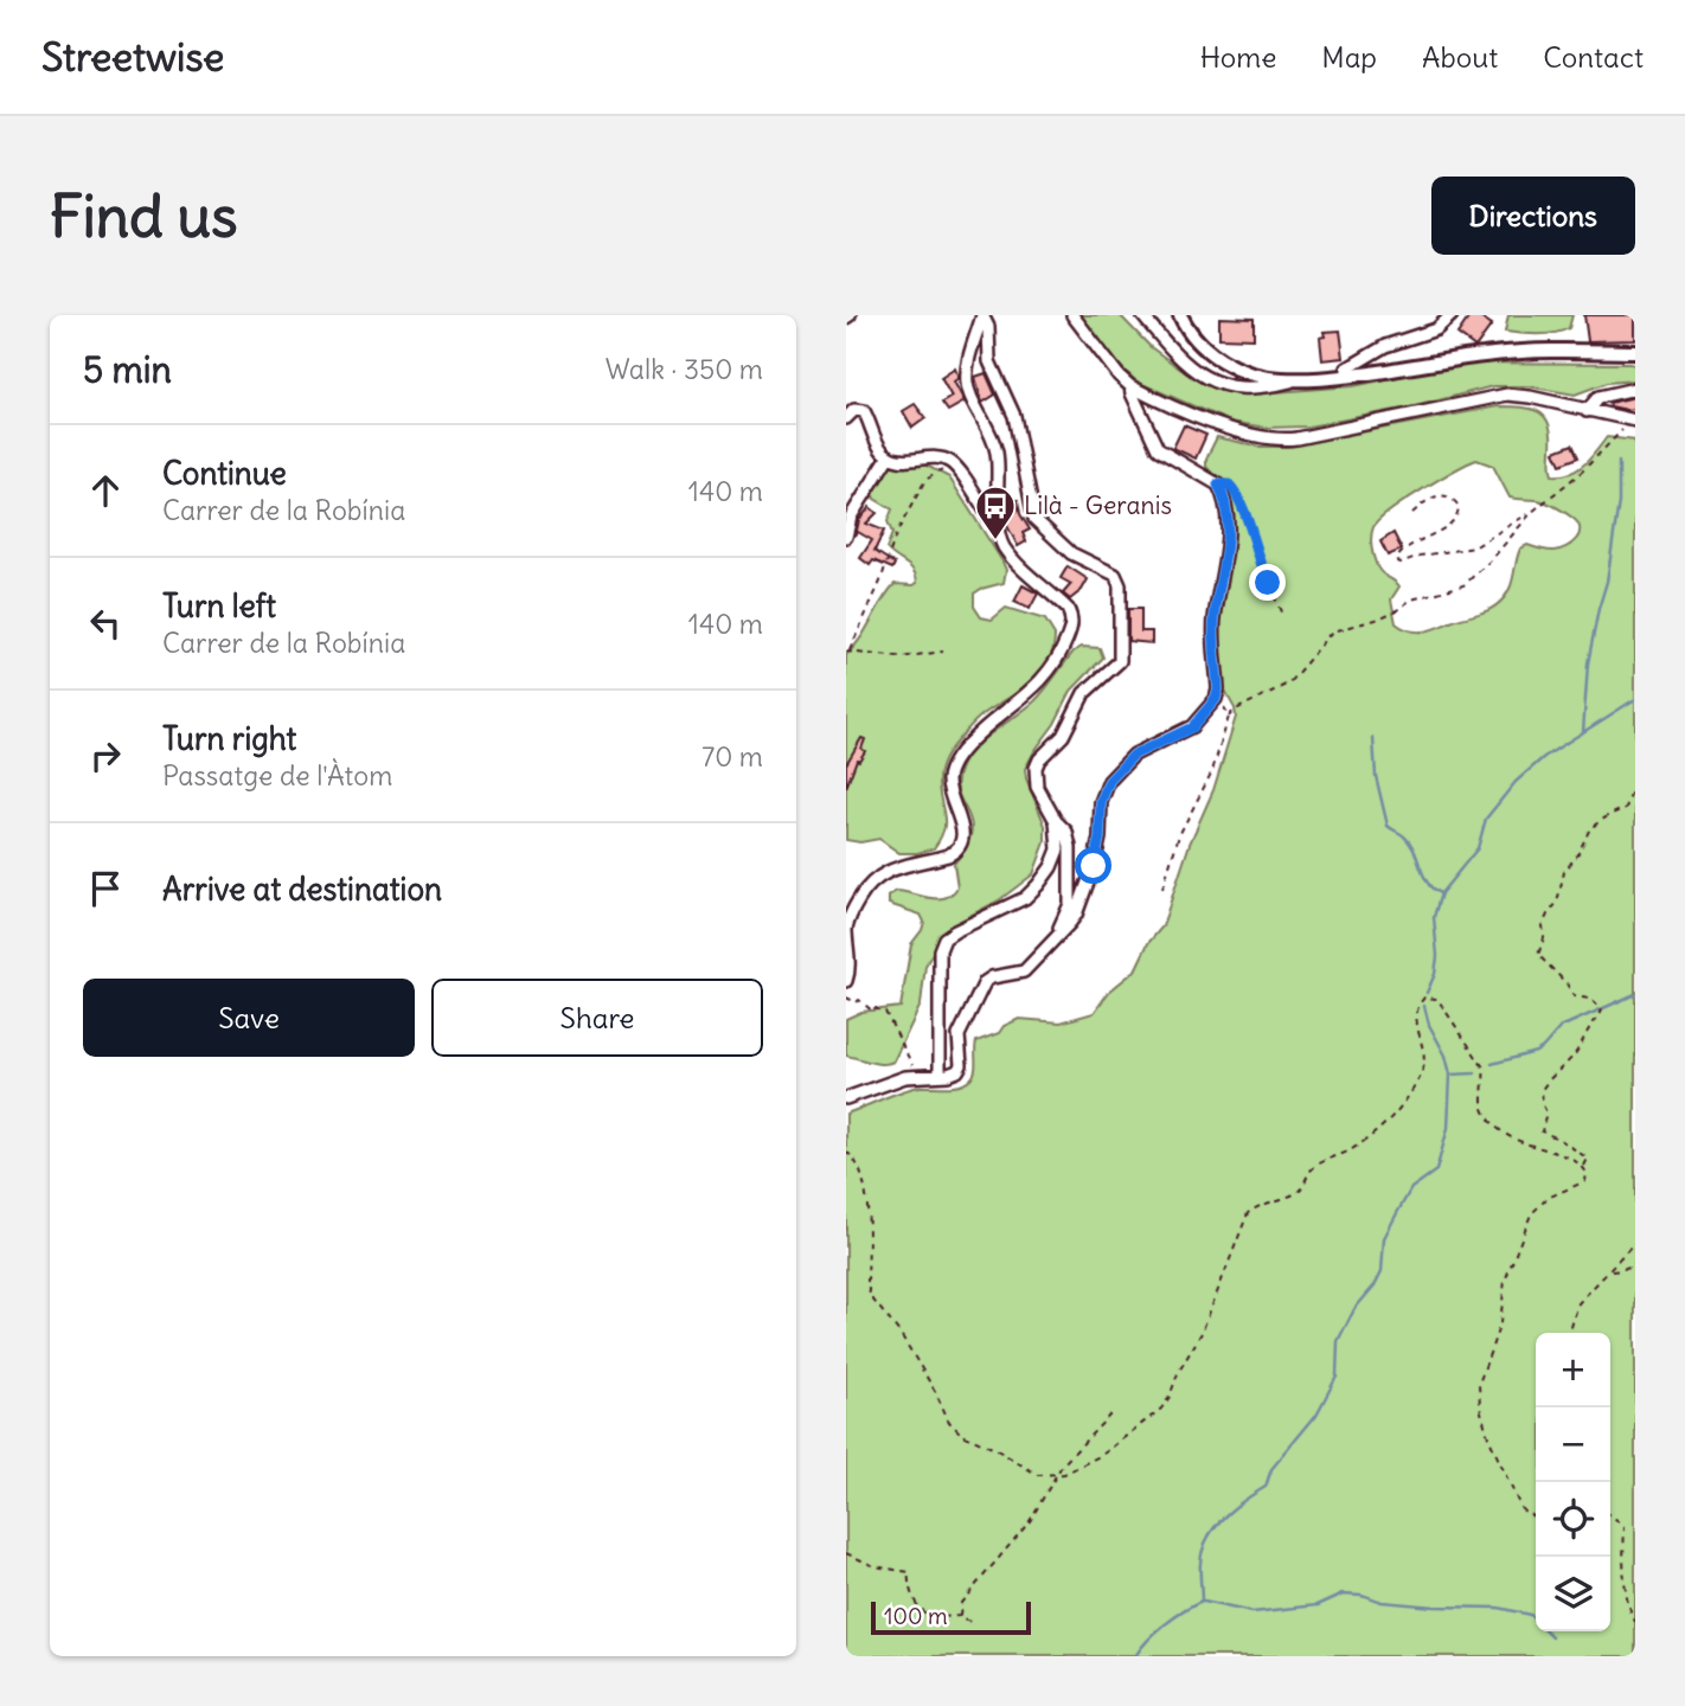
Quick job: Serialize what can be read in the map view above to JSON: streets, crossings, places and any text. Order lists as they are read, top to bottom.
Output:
{
  "places": {
    "bus stop": ["Lilà - Geranis"]
  },
  "scale_bar": "100 m",
  "page": {
    "header": "Streetwise",
    "nav": [
      "Home",
      "Map",
      "About",
      "Contact"
    ],
    "buttons": [
      "Directions",
      ["Save", "Share"]
    ],
    "title": "Find us",
    "heading": ["5 min", "Walk · 350 m"],
    "list": [
      ["Continue", "Carrer de la Robínia", "140 m"],
      ["Turn left", "Carrer de la Robínia", "140 m"],
      ["Turn right", "Passatge de l'Àtom", "70 m"],
      "Arrive at destination"
    ],
    "map_buttons": ["+", "−"],
    "scale": "100 m"
  }
}
